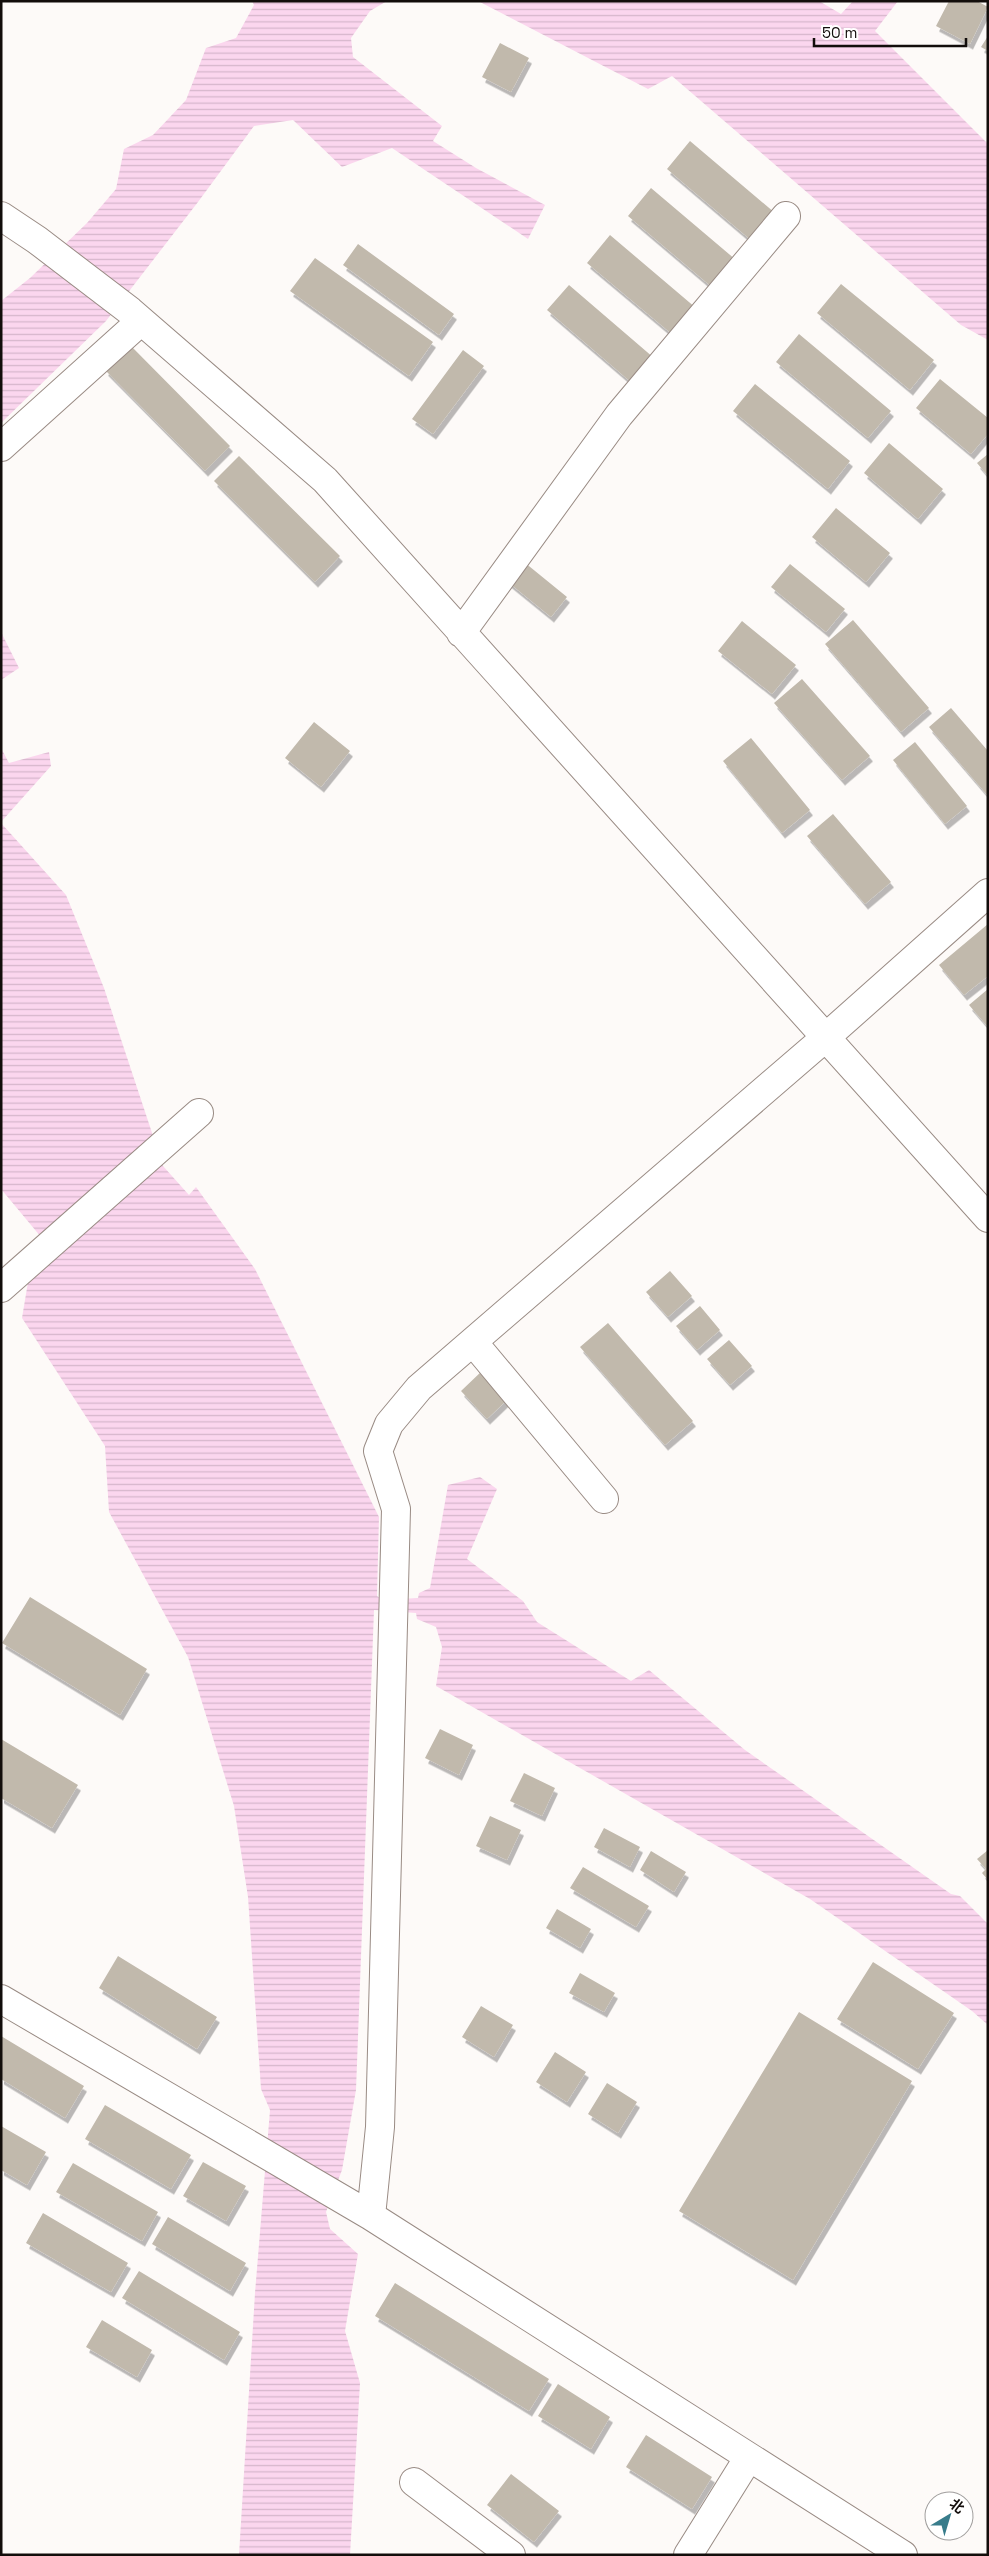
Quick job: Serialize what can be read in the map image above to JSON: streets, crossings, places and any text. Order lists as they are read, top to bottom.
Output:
{
  "scale_bar": "50 m",
  "north": "top right"
}
